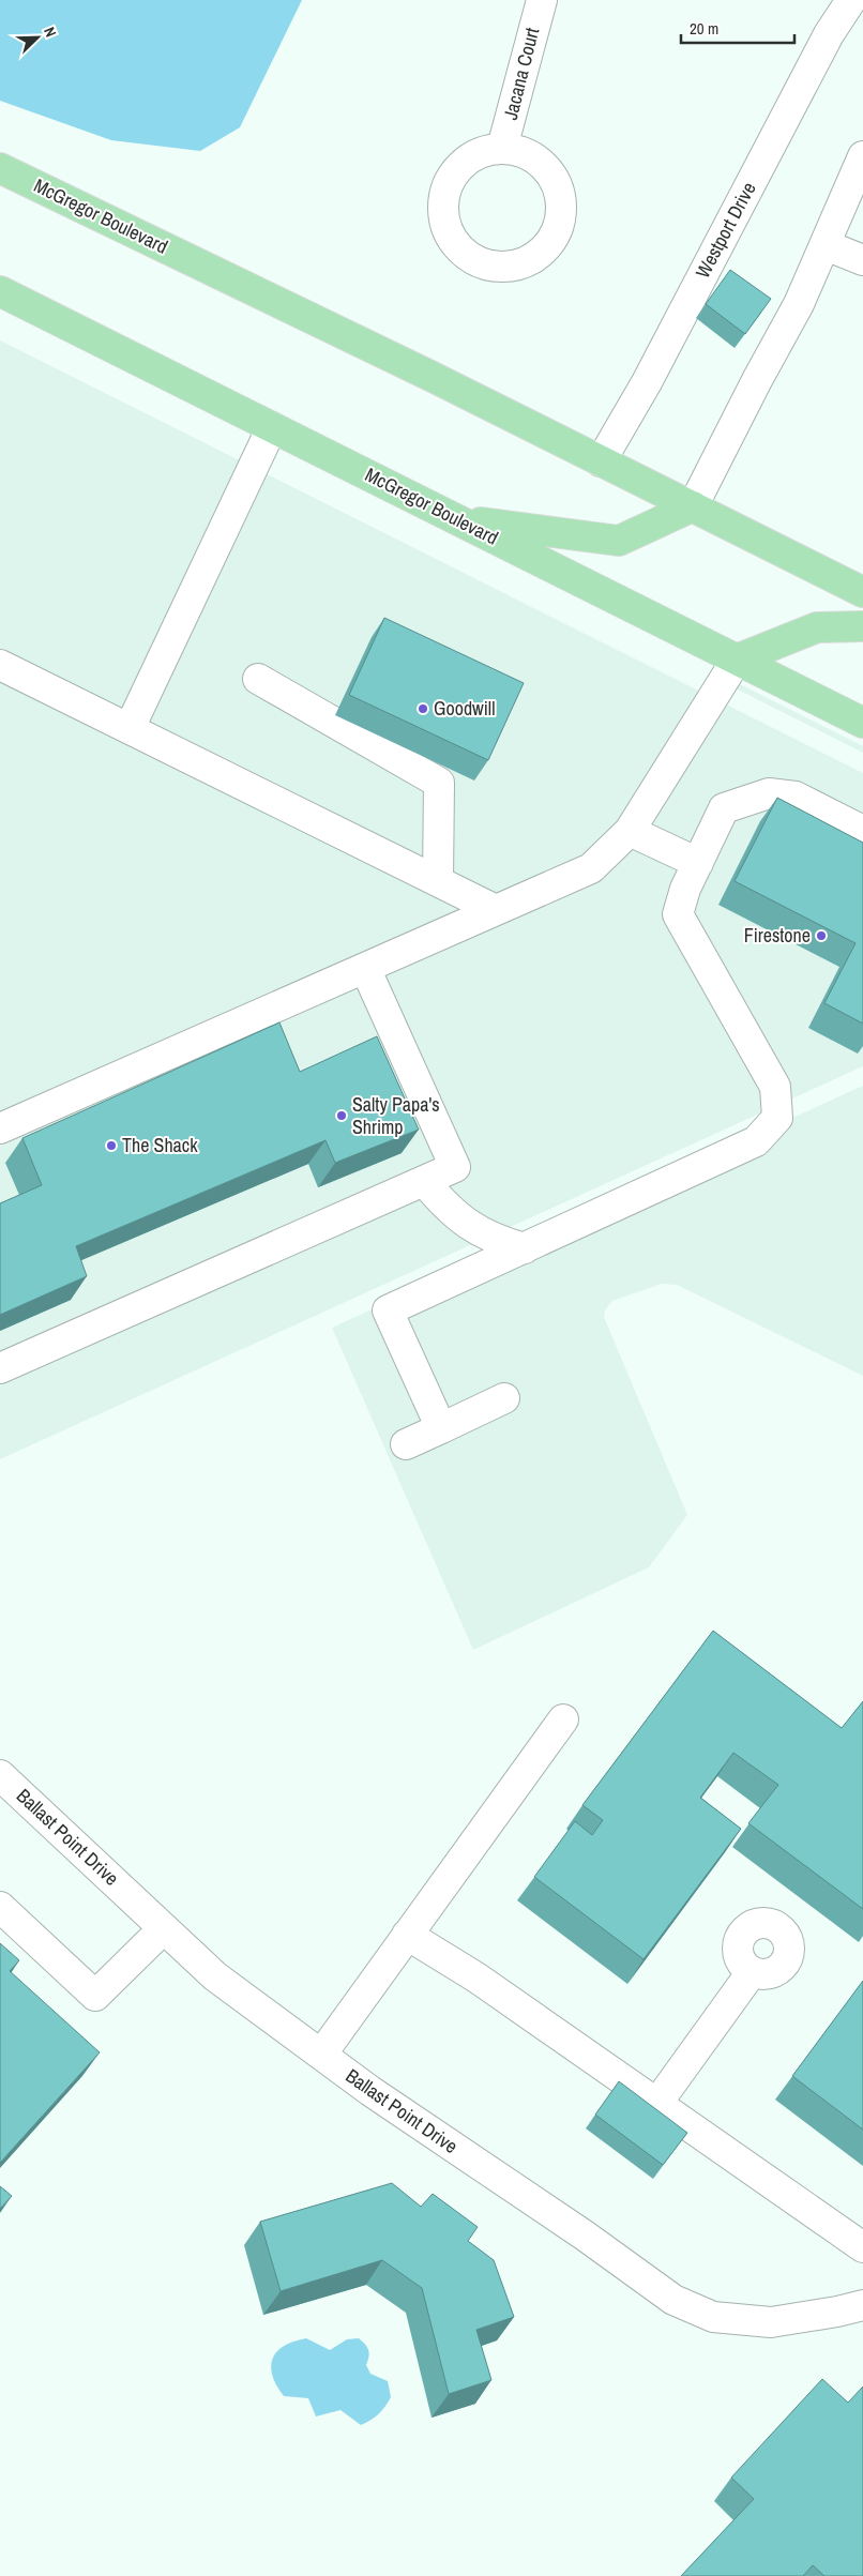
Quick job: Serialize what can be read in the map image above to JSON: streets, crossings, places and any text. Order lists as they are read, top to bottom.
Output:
{
  "streets": {
    "main road": ["McGregor Boulevard"],
    "street": ["Jacana Court", "Westport Drive", "Ballast Point Drive"]
  },
  "crossings": [
    ["McGregor Boulevard", "Westport Drive"]
  ],
  "places": [
    "Goodwill",
    "Firestone",
    "Salty Papa's Shrimp",
    "The Shack"
  ],
  "scale_bar": "20 m",
  "north": "top right"
}
